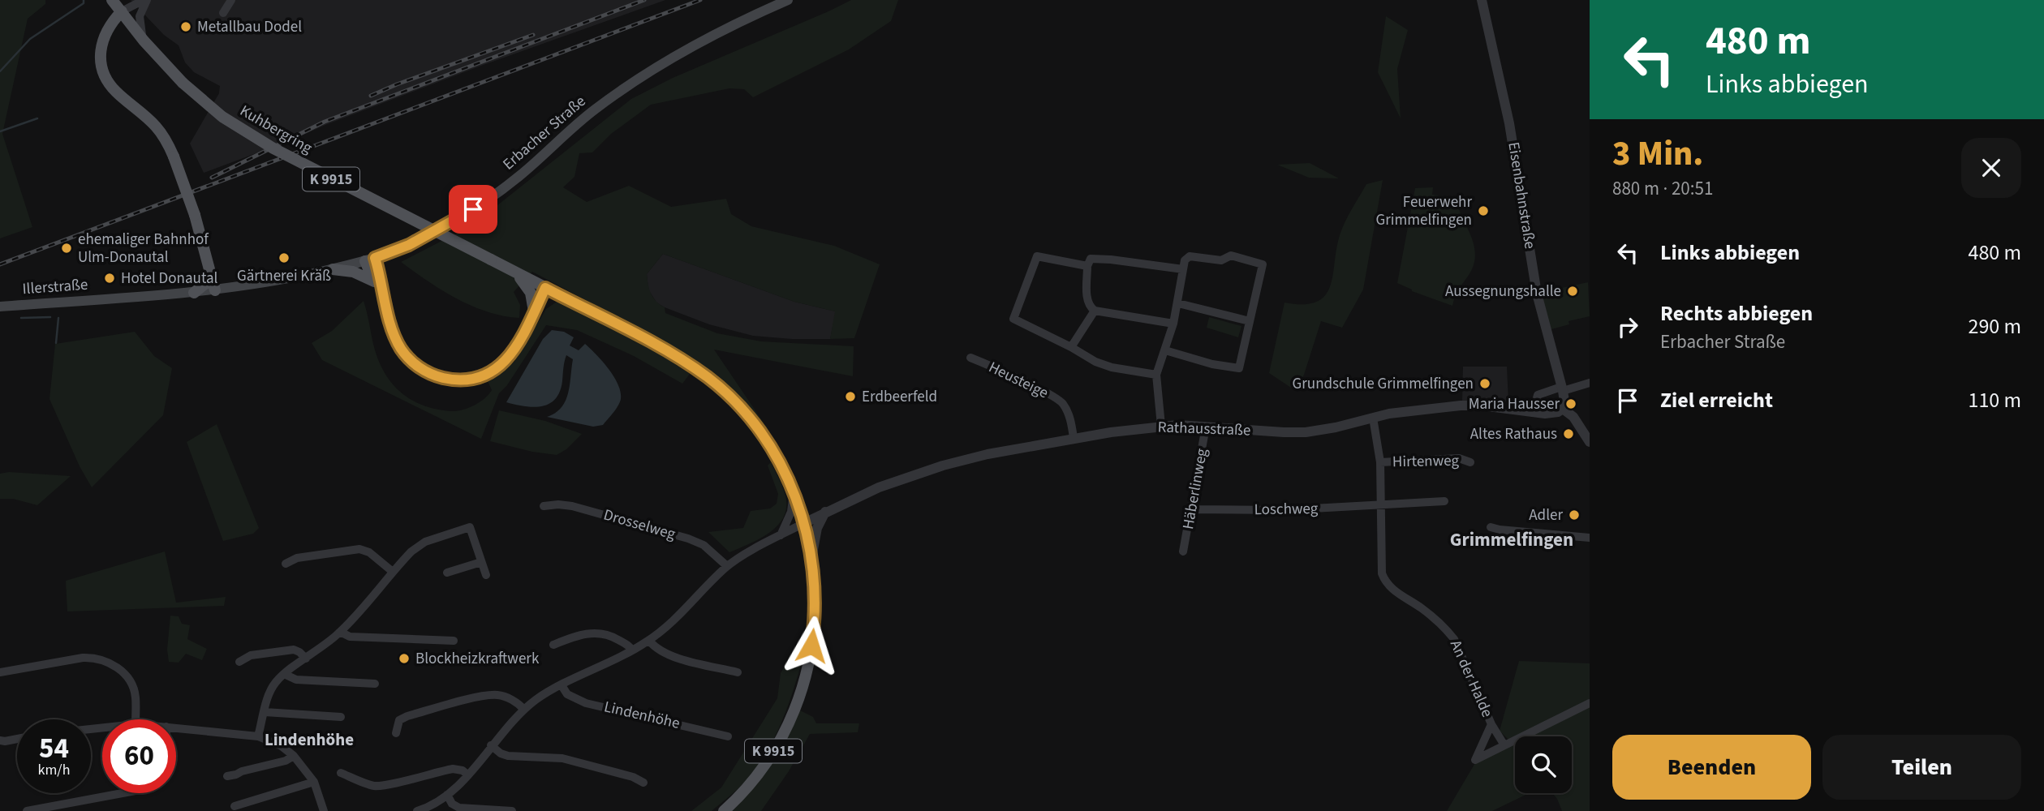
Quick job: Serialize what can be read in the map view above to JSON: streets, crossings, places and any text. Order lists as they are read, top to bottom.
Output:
{
  "streets": {
    "main road": [
      "Kuhbergring",
      "Erbacher Straße",
      "K 9915",
      "Illerstraße"
    ],
    "street": [
      "Eisenbahnstraße",
      "Heusteige",
      "Rathausstraße",
      "Hirtenweg",
      "Häberlinweg",
      "Loschweg",
      "Drosselweg",
      "An der Halde",
      "Lindenhöhe"
    ]
  },
  "crossings": [
    ["Kuhbergring", "Rathausstraße"],
    ["Erbacher Straße", "Illerstraße"],
    ["Heusteige", "Rathausstraße"],
    ["Rathausstraße", "Häberlinweg"],
    ["Rathausstraße", "An der Halde"],
    ["Hirtenweg", "An der Halde"],
    ["Häberlinweg", "Loschweg"],
    ["Loschweg", "An der Halde"]
  ],
  "districts": ["Grimmelfingen", "Lindenhöhe"],
  "places": [
    "Metallbau Dodel",
    "Feuerwehr Grimmelfingen",
    "ehemaliger Bahnhof Ulm-Donautal",
    "Gärtnerei Kräß",
    "Hotel Donautal",
    "Aussegnungshalle",
    "Grundschule Grimmelfingen",
    "Erdbeerfeld",
    "Maria Hausser",
    "Altes Rathaus",
    "Adler",
    "Blockheizkraftwerk"
  ],
  "page": {
    "turn": ["480 m", "Links abbiegen"],
    "heading": ["3 Min.", "880 m · 20:51"],
    "list": [
      {
        "name": "Links abbiegen",
        "value": "480 m"
      },
      {
        "name": "Rechts abbiegen",
        "note": "Erbacher Straße",
        "value": "290 m"
      },
      {
        "name": "Ziel erreicht",
        "value": "110 m"
      }
    ],
    "speed": "54 km/h",
    "limit": "60",
    "buttons": ["Beenden", "Teilen"]
  }
}
